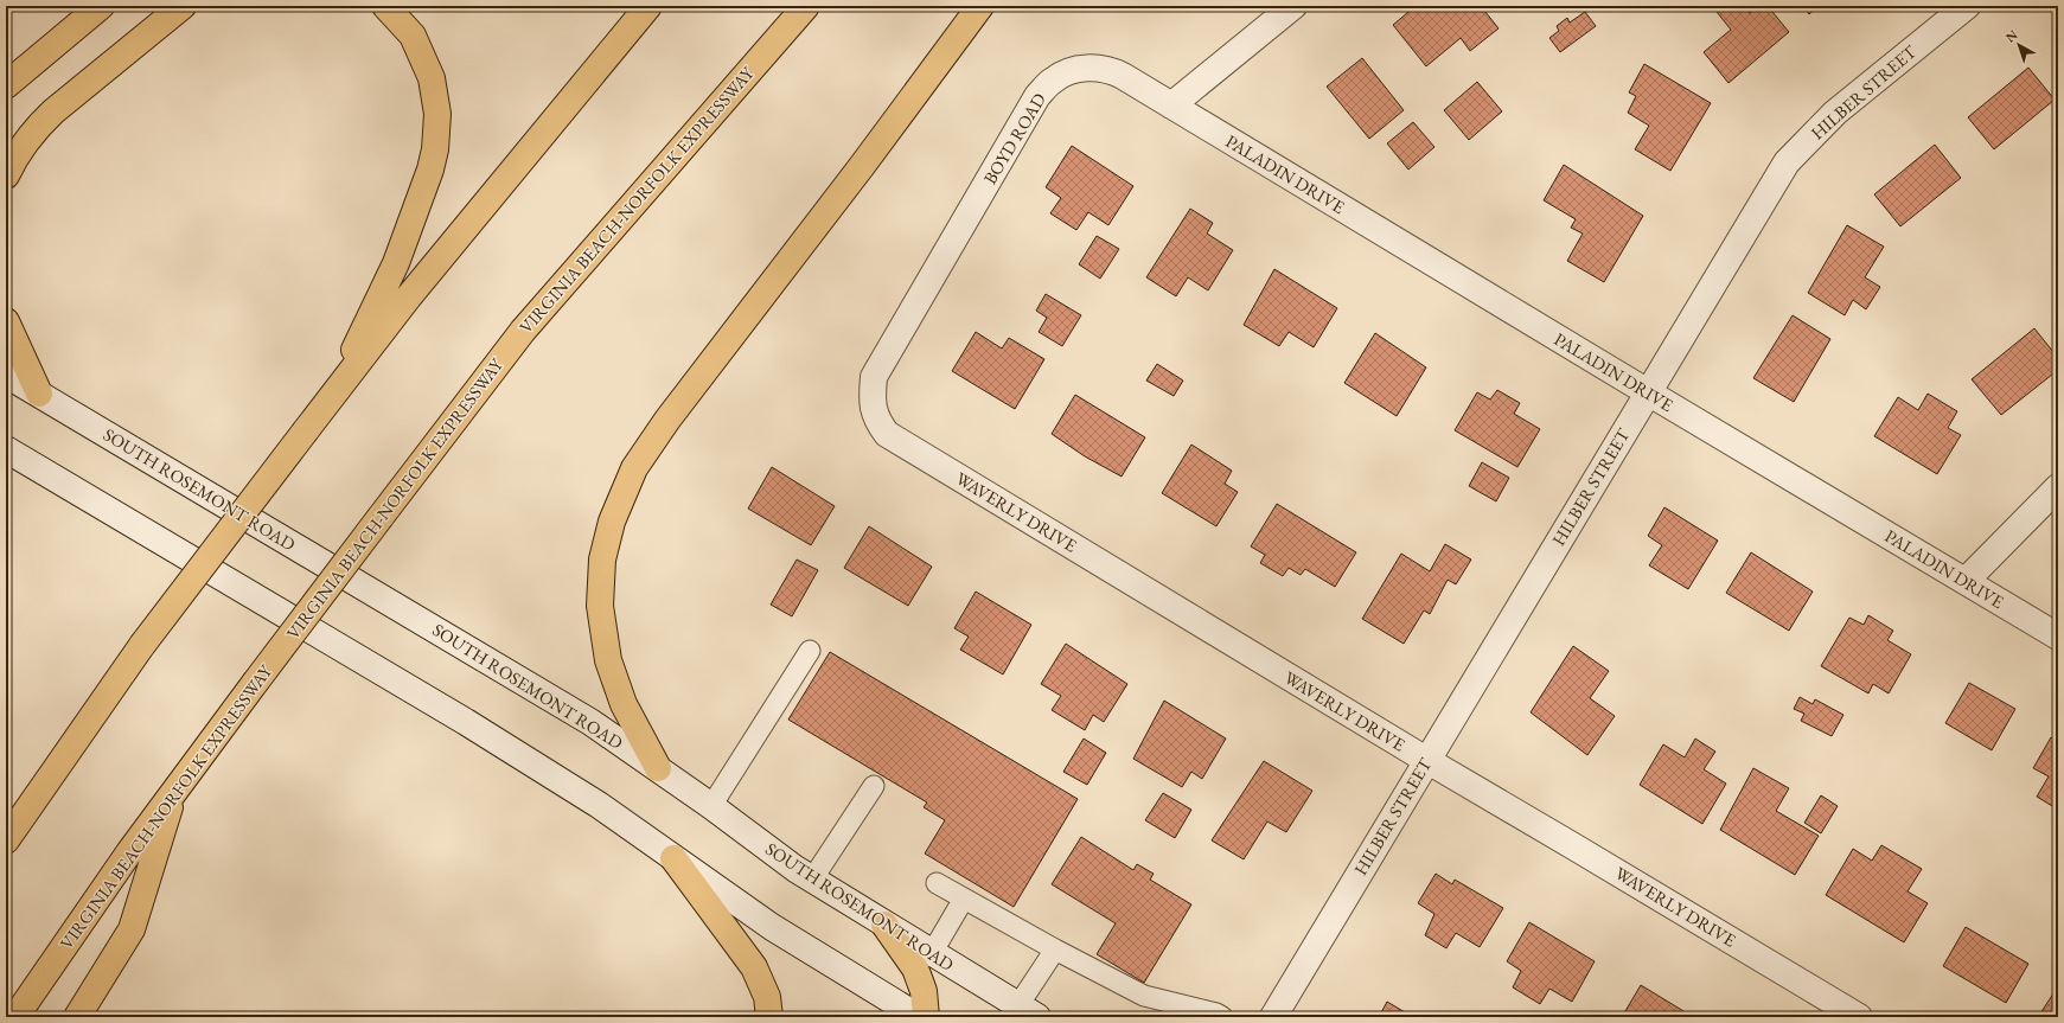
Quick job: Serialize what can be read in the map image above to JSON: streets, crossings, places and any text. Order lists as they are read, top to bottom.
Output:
{
  "streets": {
    "highway": ["VIRGINIA BEACH-NORFOLK EXPRESSWAY"],
    "street": [
      "HILBER STREET",
      "BOYD ROAD",
      "PALADIN DRIVE",
      "SOUTH ROSEMONT ROAD",
      "WAVERLY DRIVE"
    ]
  },
  "crossings": [
    ["HILBER STREET", "PALADIN DRIVE"],
    ["HILBER STREET", "WAVERLY DRIVE"],
    ["BOYD ROAD", "PALADIN DRIVE"],
    ["BOYD ROAD", "WAVERLY DRIVE"]
  ],
  "north": "top left"
}
